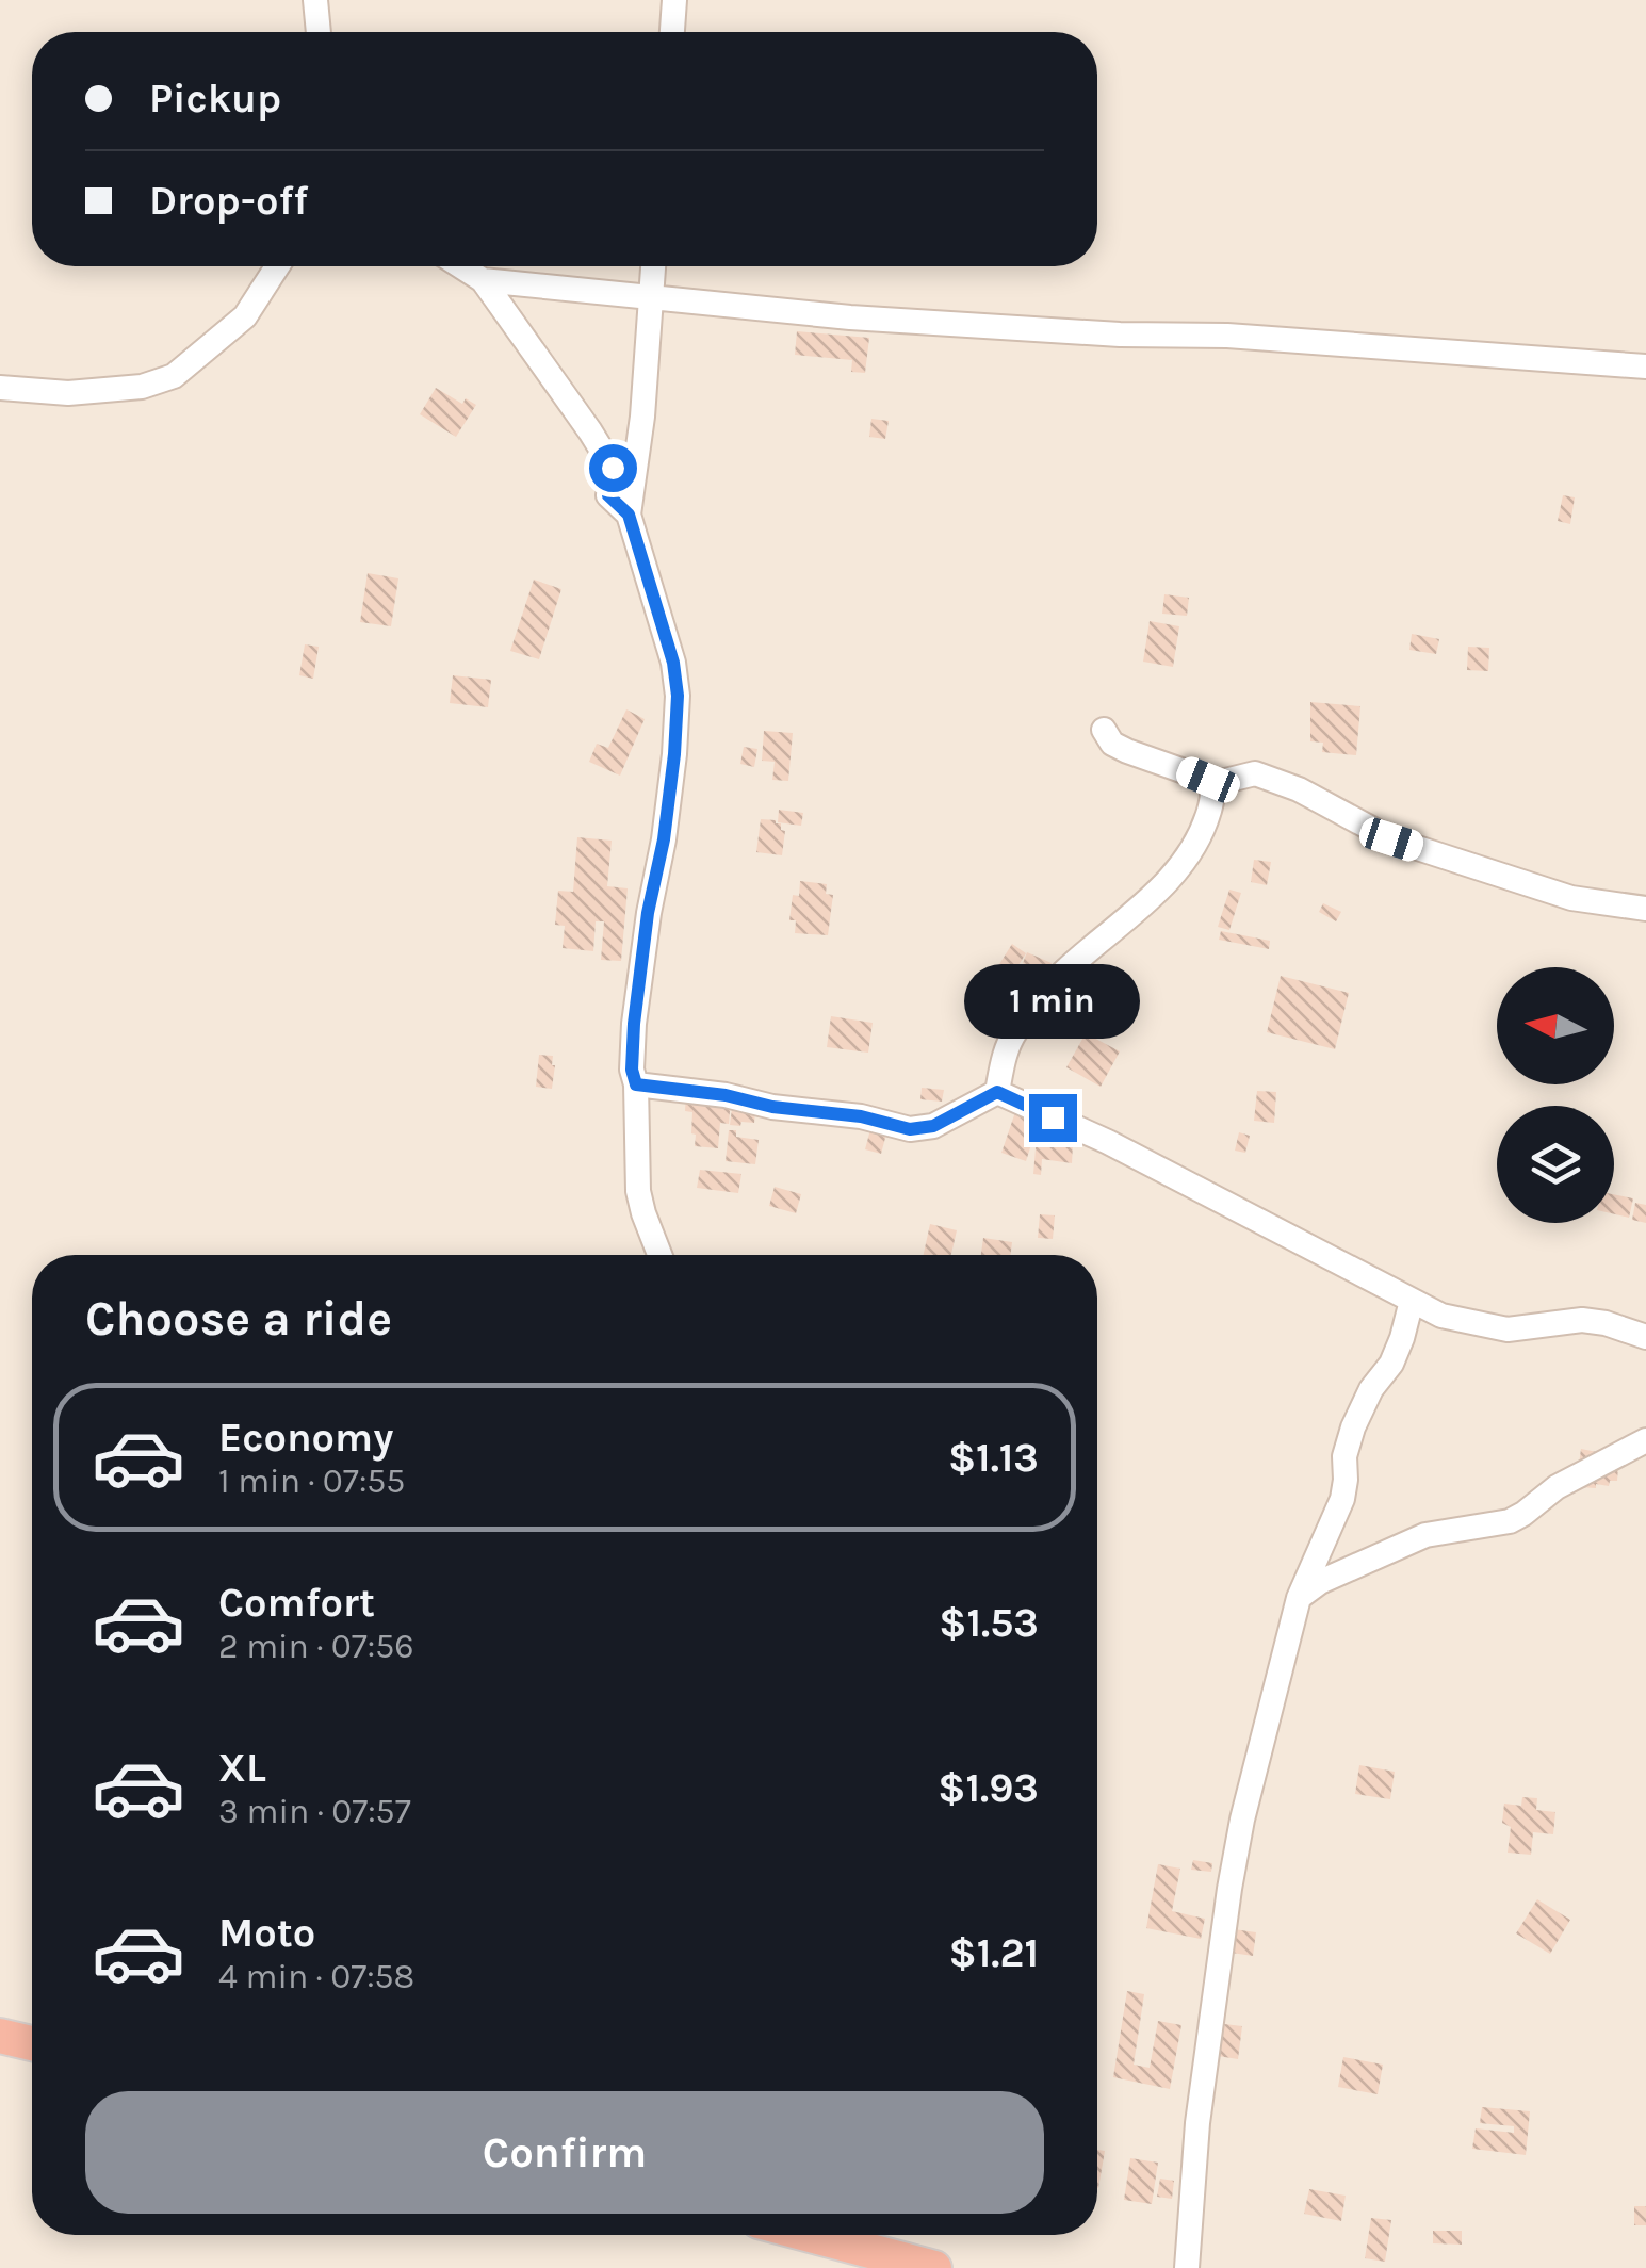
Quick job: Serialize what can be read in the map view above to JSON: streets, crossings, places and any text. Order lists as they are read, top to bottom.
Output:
{
  "north": "left",
  "page": {
    "banner": ["Pickup", "Drop-off"],
    "bubble": "1 min",
    "heading": "Choose a ride",
    "list": [
      {
        "name": "Economy",
        "note": "1 min · 07:55",
        "value": "$1.13"
      },
      {
        "name": "Comfort",
        "note": "2 min · 07:56",
        "value": "$1.53"
      },
      {
        "name": "XL",
        "note": "3 min · 07:57",
        "value": "$1.93"
      },
      {
        "name": "Moto",
        "note": "4 min · 07:58",
        "value": "$1.21"
      }
    ],
    "buttons": "Confirm"
  }
}
